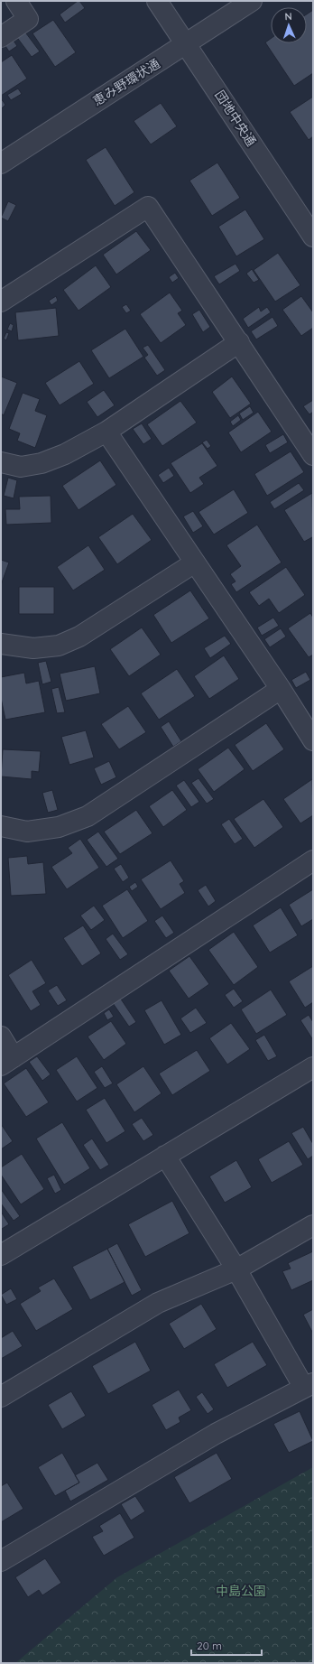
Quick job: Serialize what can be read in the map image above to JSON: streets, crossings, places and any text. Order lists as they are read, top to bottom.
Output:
{
  "streets": {
    "street": ["恵み野環状通", "団地中央通"]
  },
  "crossings": [
    ["恵み野環状通", "団地中央通"]
  ],
  "parks": ["中島公園"],
  "scale_bar": "20 m",
  "north": "top"
}
